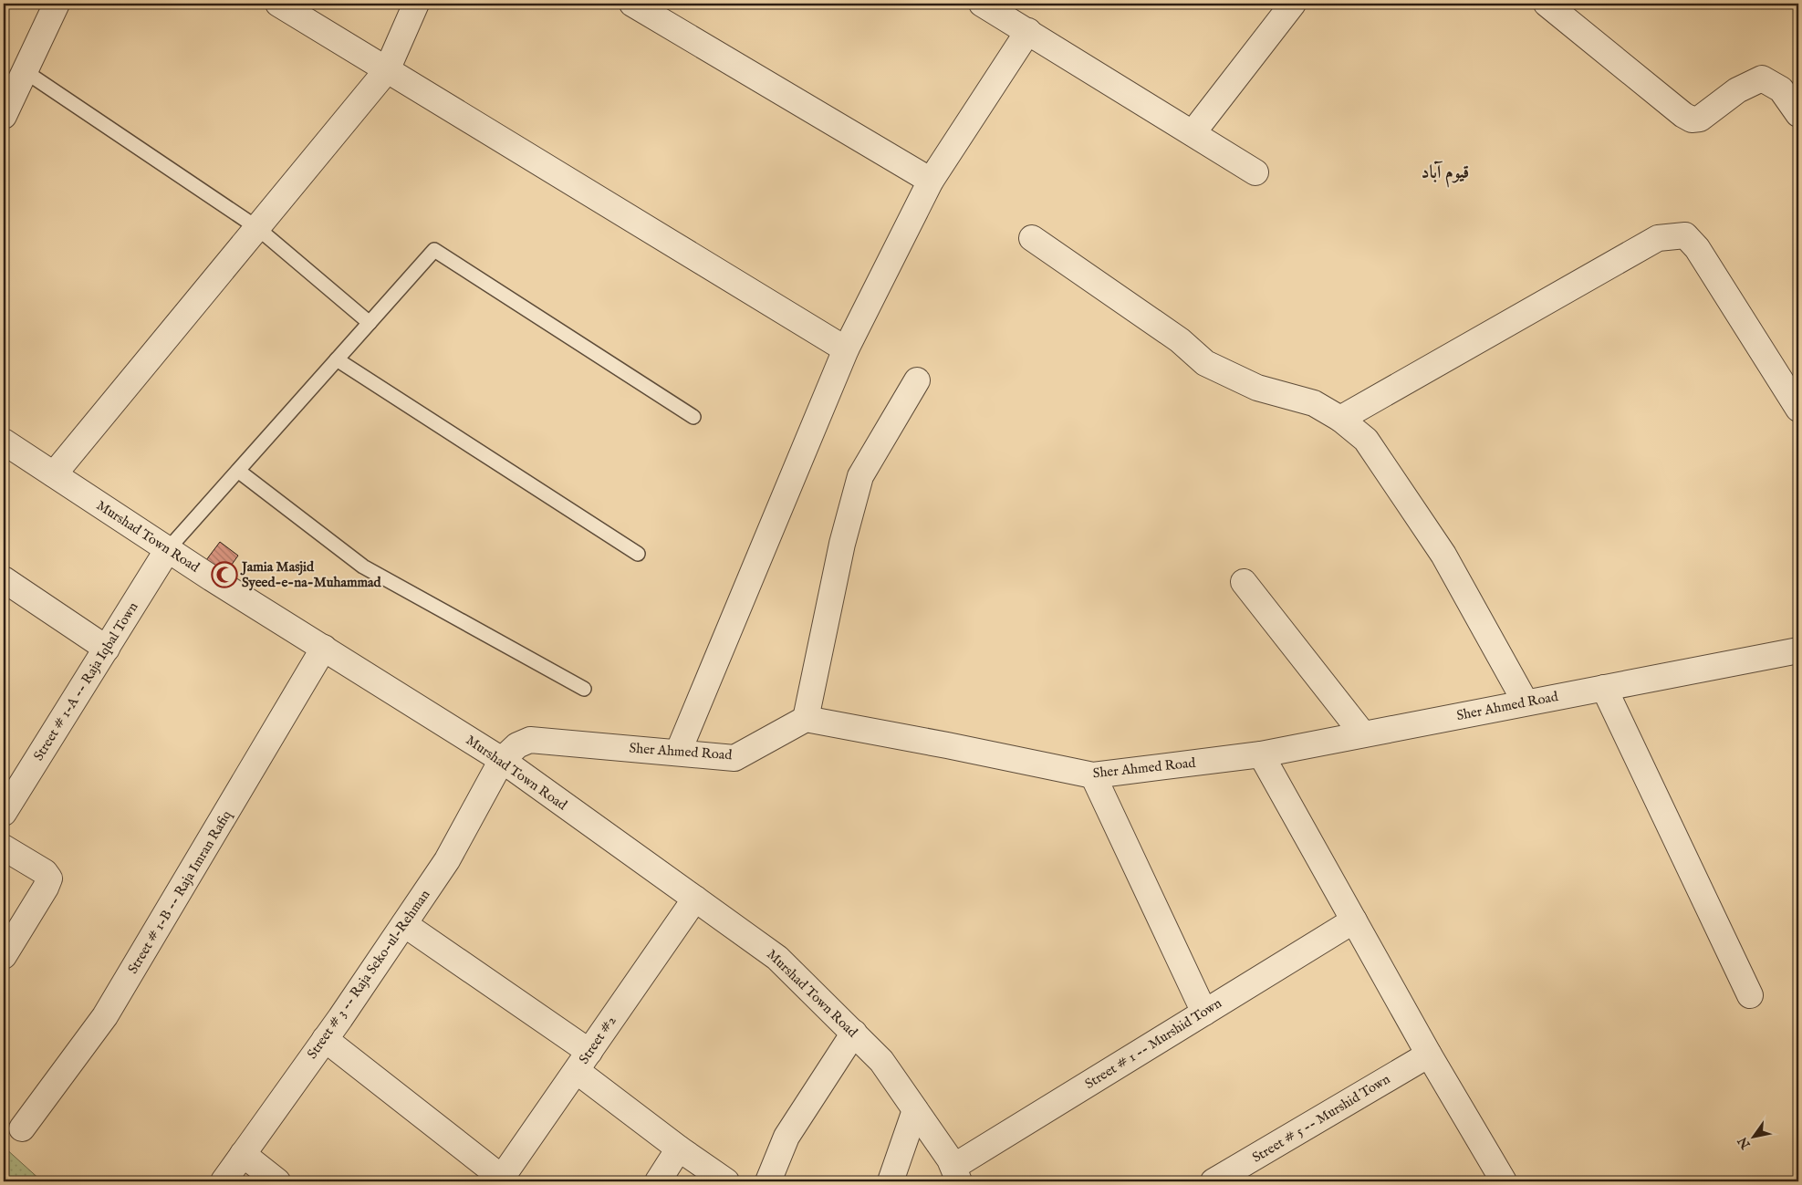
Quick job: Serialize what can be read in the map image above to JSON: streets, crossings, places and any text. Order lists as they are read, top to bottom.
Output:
{
  "streets": {
    "street": [
      "Murshad Town Road",
      "Street # 1-A -- Raja Iqbal Town",
      "Sher Ahmed Road",
      "Street # 1-B -- Raja Imran Rafiq",
      "Street # 3 -- Raja Seko-ul-Rehman",
      "Street #2",
      "Street # 1 -- Murshid Town",
      "Street # 5 -- Murshid Town"
    ]
  },
  "crossings": [
    ["Murshad Town Road", "Street # 1-A -- Raja Iqbal Town"],
    ["Murshad Town Road", "Sher Ahmed Road"],
    ["Murshad Town Road", "Street # 1-B -- Raja Imran Rafiq"],
    ["Murshad Town Road", "Street # 3 -- Raja Seko-ul-Rehman"],
    ["Murshad Town Road", "Street #2"],
    ["Murshad Town Road", "Street # 1 -- Murshid Town"],
    ["Sher Ahmed Road", "Street # 3 -- Raja Seko-ul-Rehman"]
  ],
  "districts": ["قیوم آباد"],
  "places": {
    "mosque": ["Jamia Masjid Syeed-e-na-Muhammad"]
  },
  "north": "bottom left"
}
